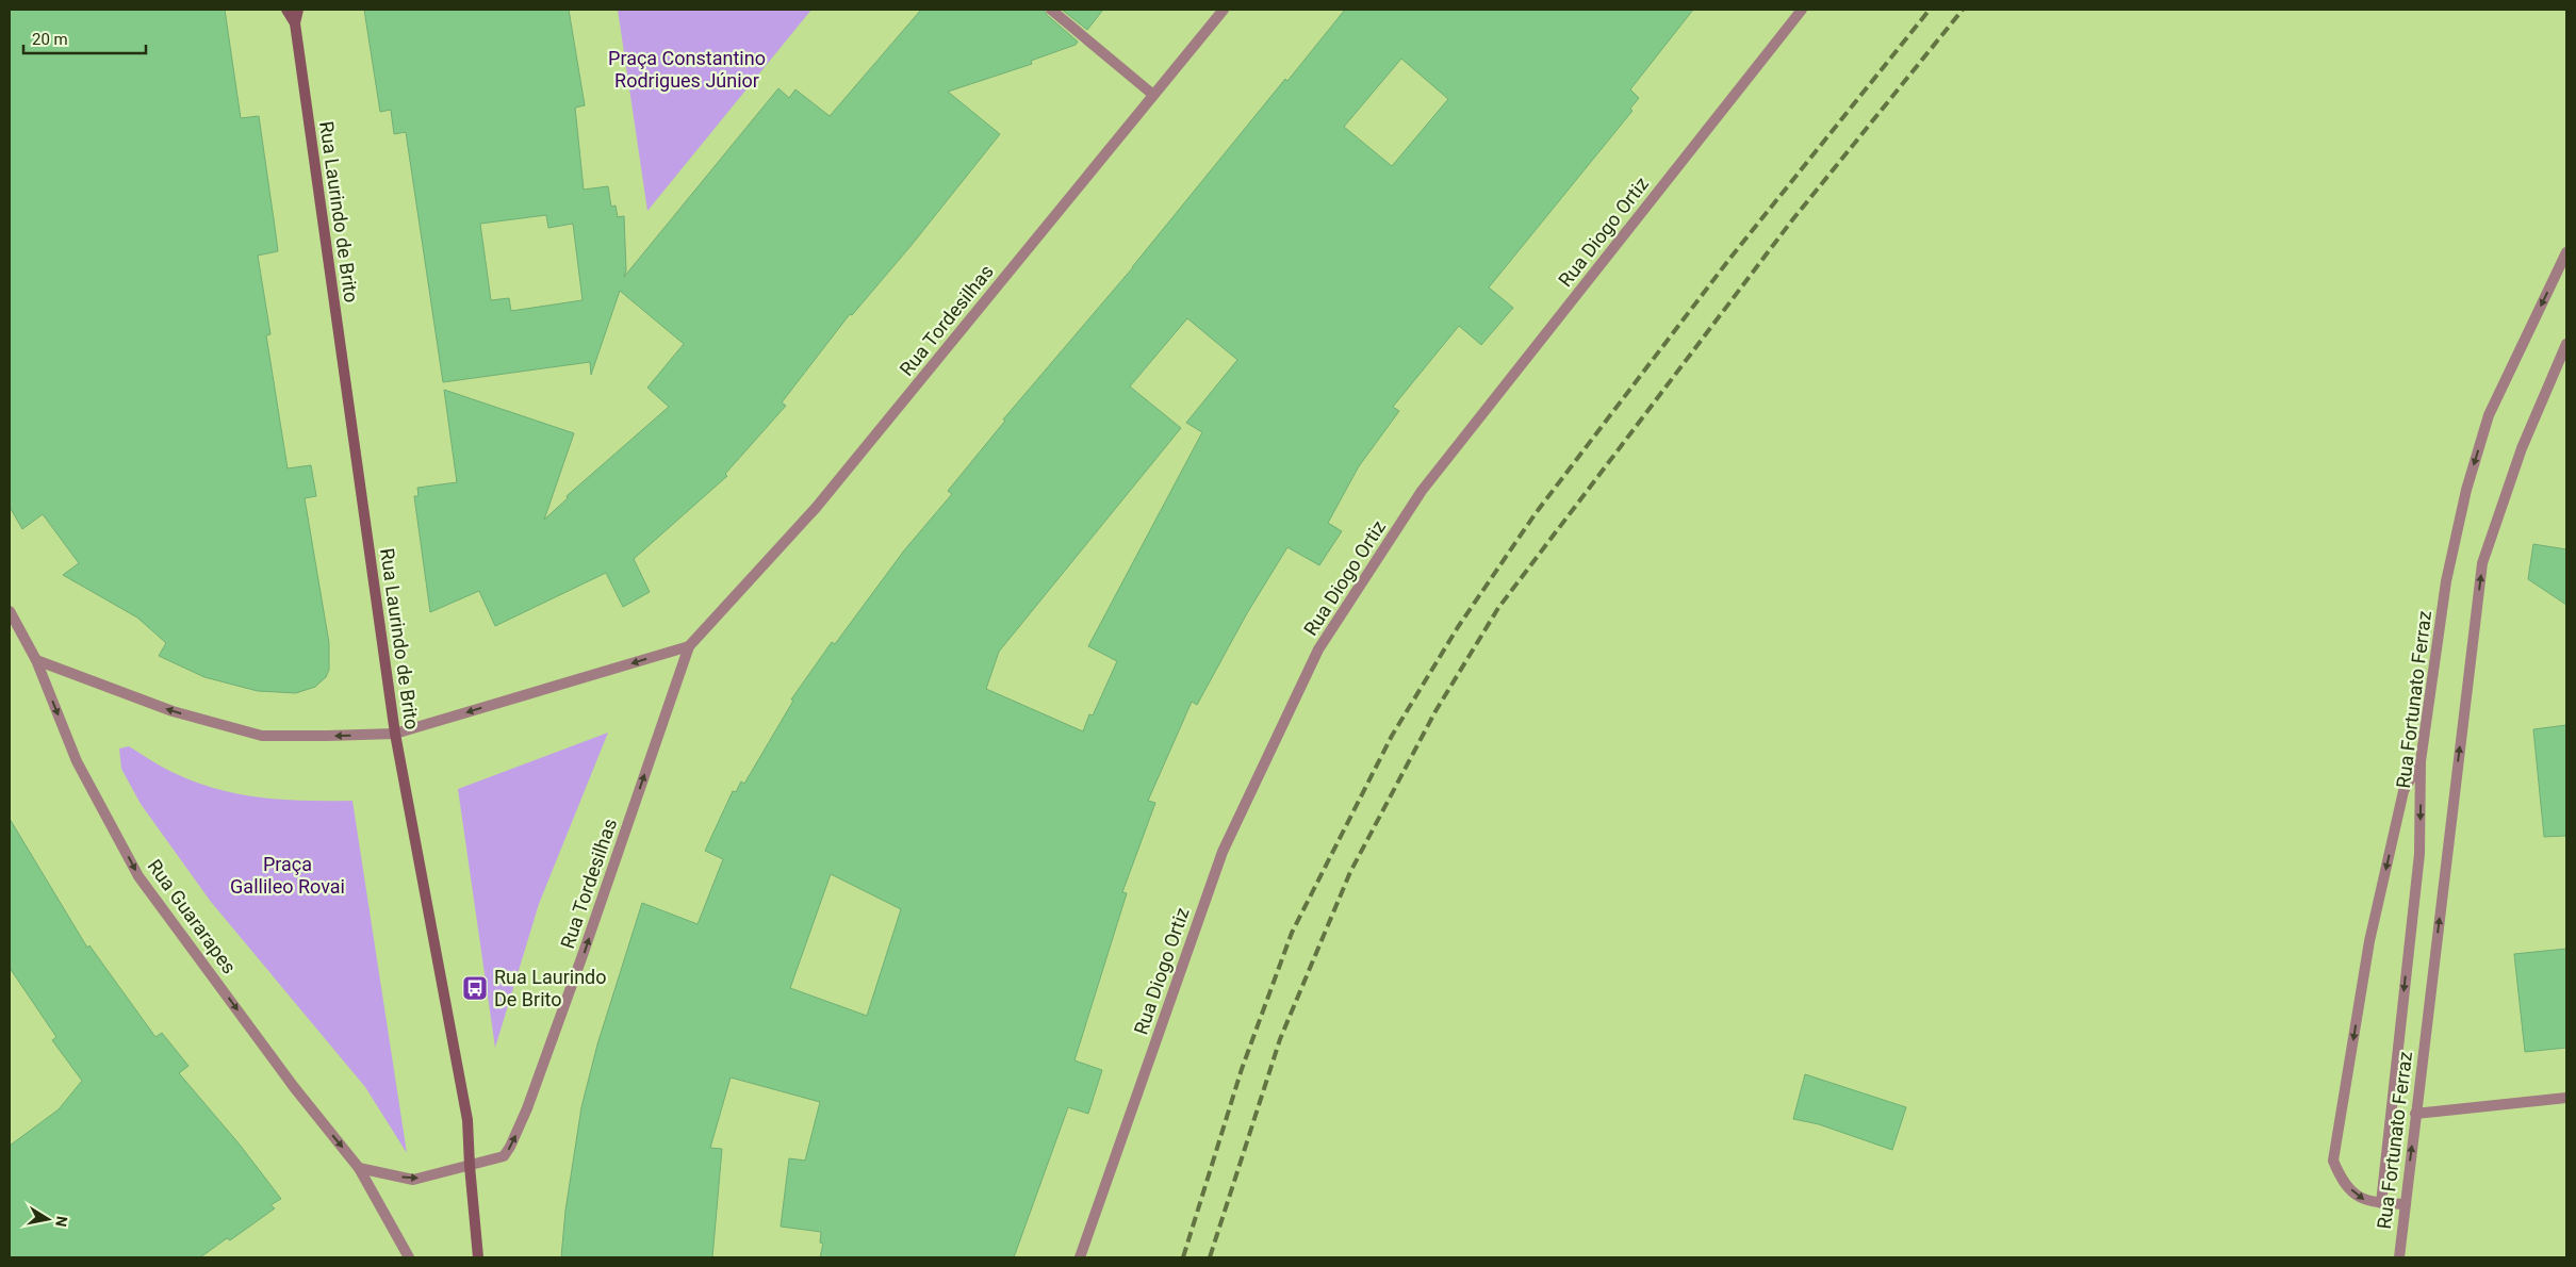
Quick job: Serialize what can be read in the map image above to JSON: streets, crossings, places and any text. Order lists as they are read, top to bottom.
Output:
{
  "streets": {
    "street": [
      "Rua Laurindo de Brito",
      "Rua Diogo Ortiz",
      "Rua Tordesilhas",
      "Rua Fortunato Ferraz",
      "Rua Guararapes"
    ]
  },
  "crossings": [
    ["Rua Laurindo de Brito", "Rua Tordesilhas"]
  ],
  "one_way": ["Rua Tordesilhas", "Rua Guararapes"],
  "parks": ["Praça Constantino Rodrigues Júnior", "Praça Gallileo Rovai"],
  "places": {
    "bus stop": ["Rua Laurindo De Brito"]
  },
  "scale_bar": "20 m",
  "north": "right"
}
